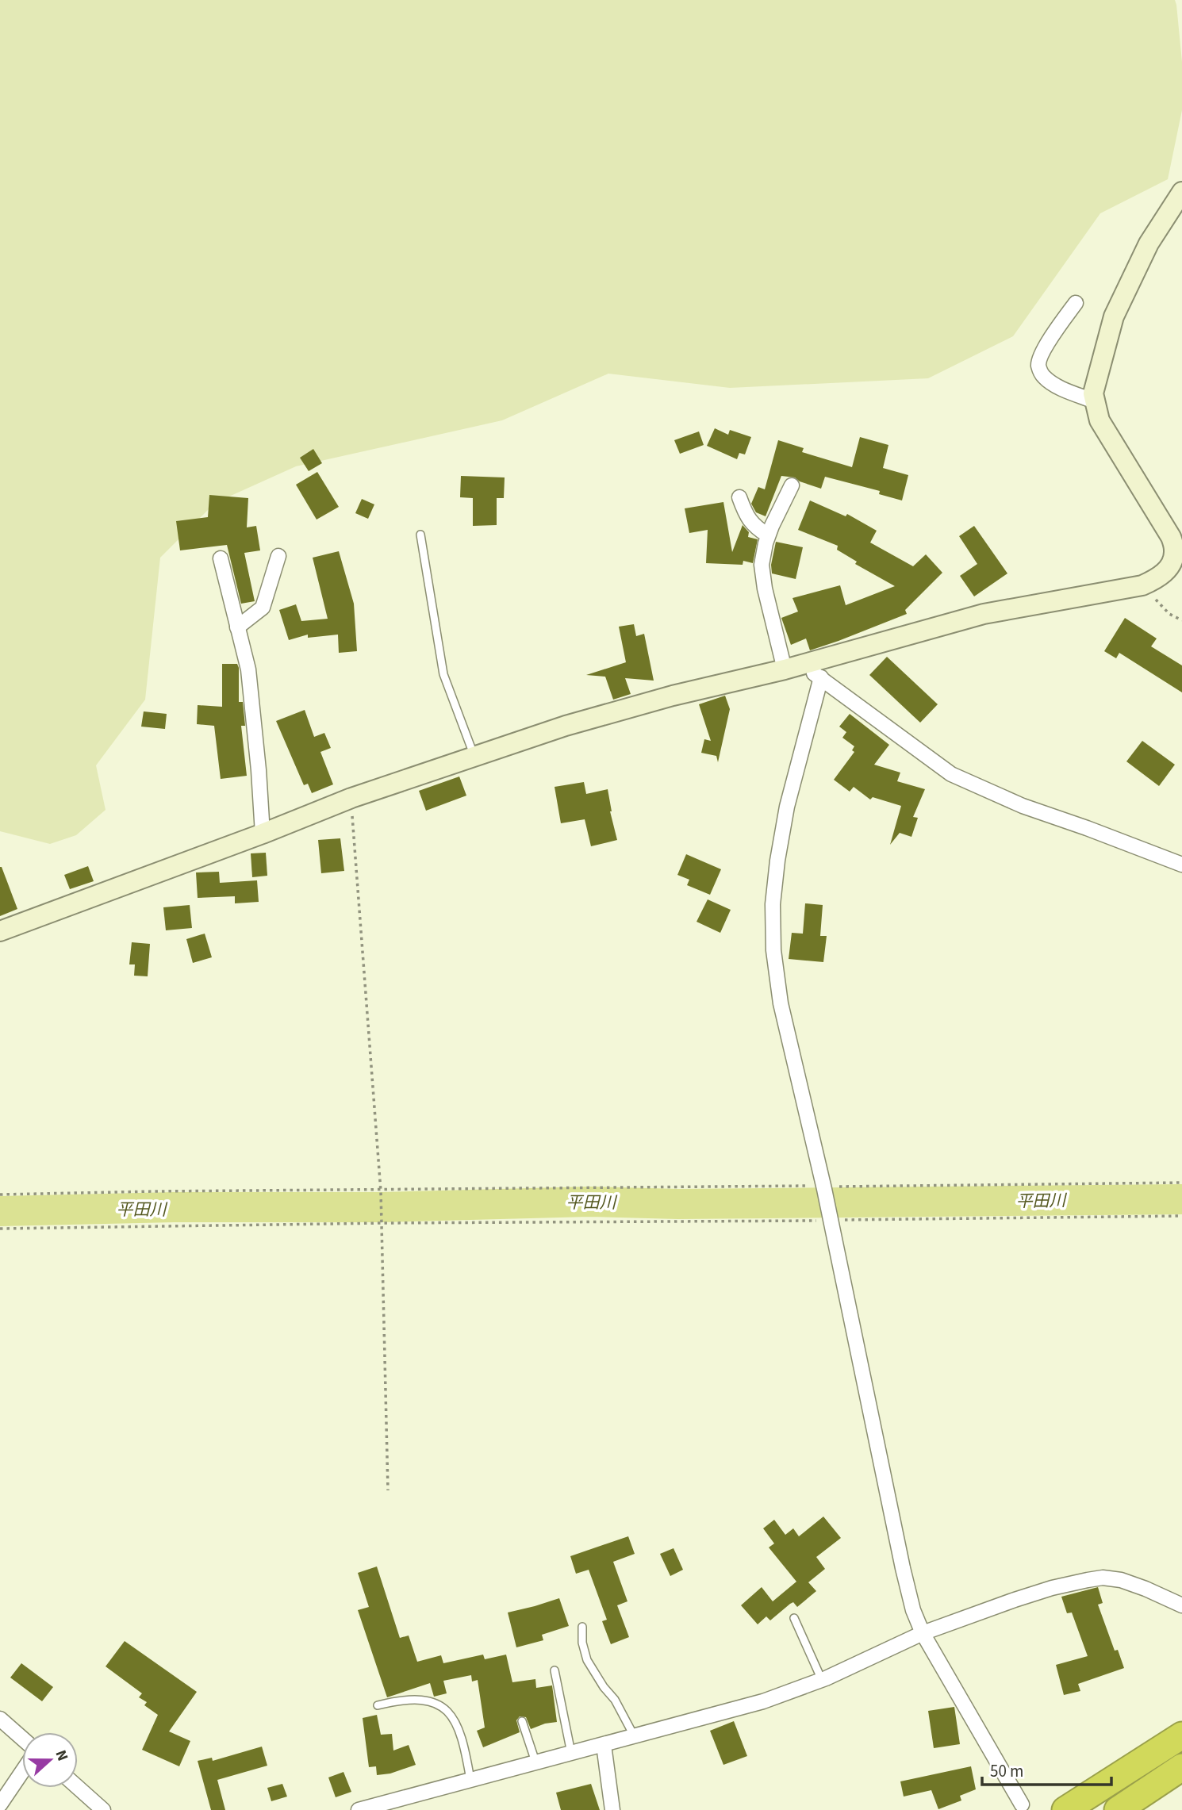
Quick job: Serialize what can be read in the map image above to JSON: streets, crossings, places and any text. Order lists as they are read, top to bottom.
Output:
{
  "water": ["平田川"],
  "scale_bar": "50 m",
  "north": "right"
}
